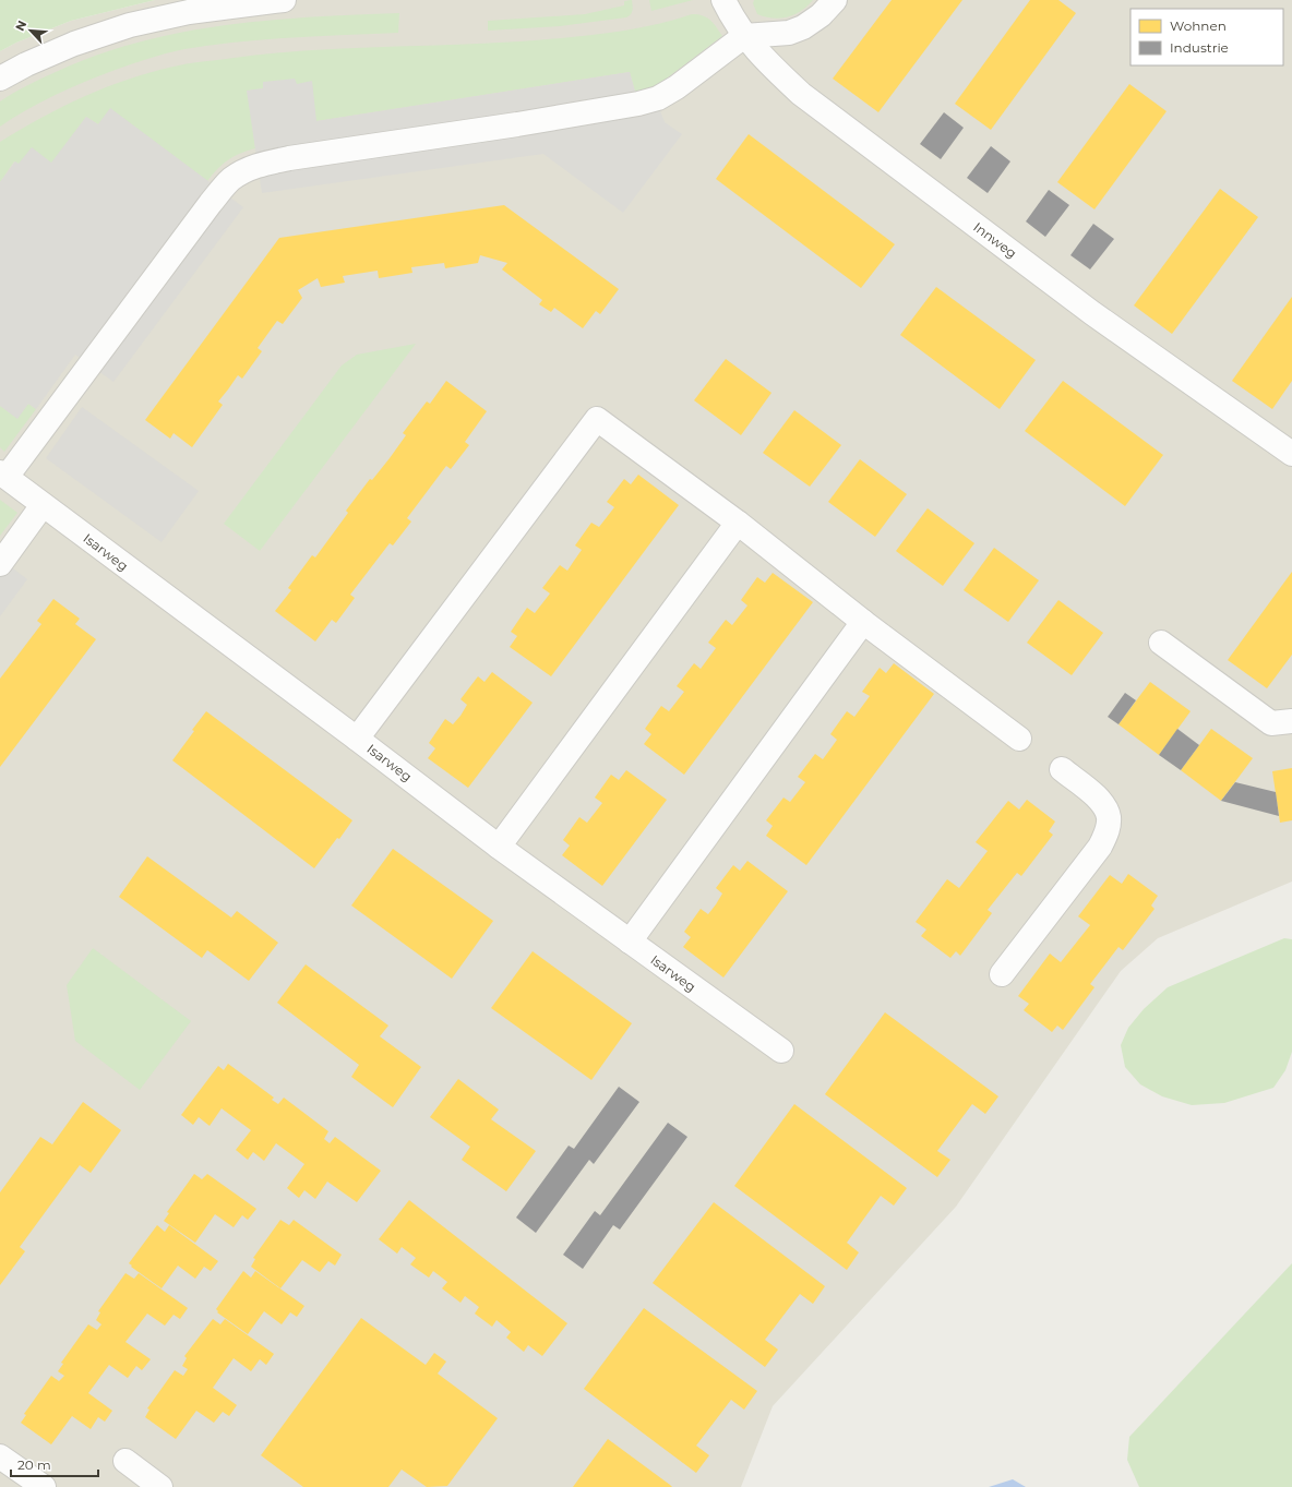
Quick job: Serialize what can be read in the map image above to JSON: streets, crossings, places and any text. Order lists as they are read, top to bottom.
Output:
{
  "streets": {
    "street": ["Innweg", "Isarweg"]
  },
  "legend": ["Wohnen", "Industrie"],
  "scale_bar": "20 m",
  "north": "top left"
}
